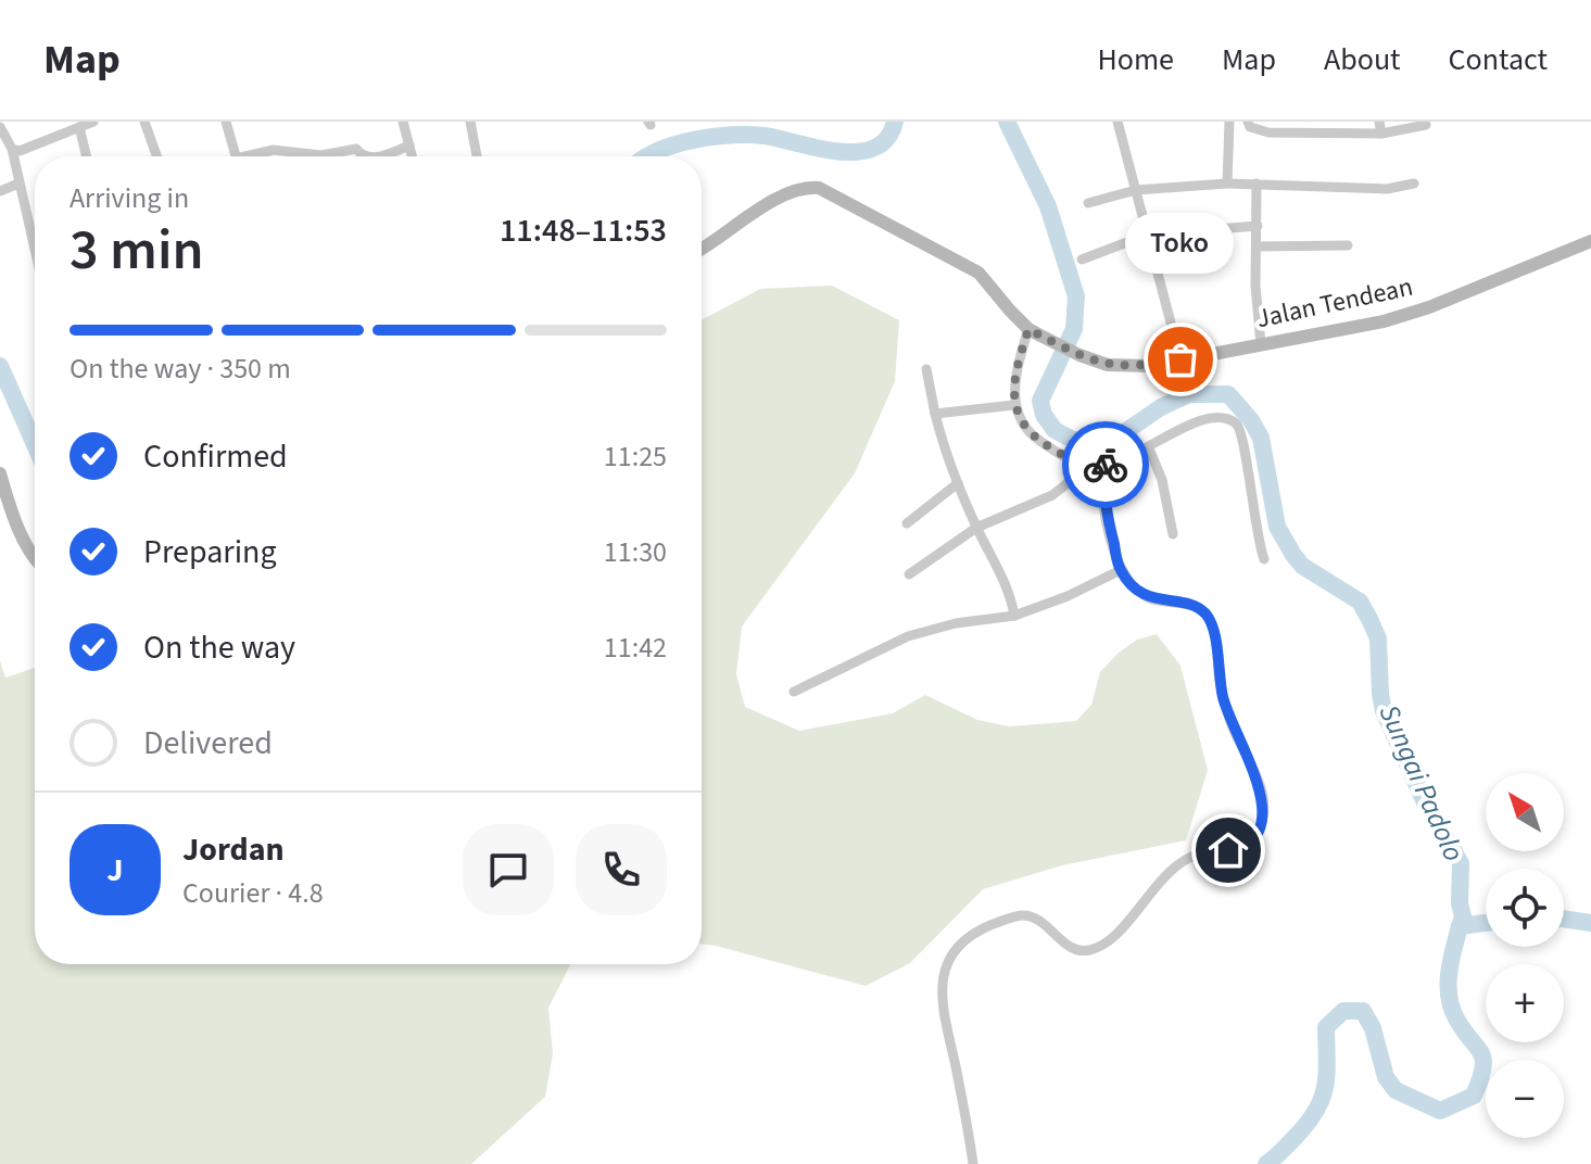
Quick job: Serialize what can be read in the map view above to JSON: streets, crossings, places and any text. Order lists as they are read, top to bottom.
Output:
{
  "streets": {
    "street": ["Jalan Tendean"]
  },
  "water": ["Sungai Padolo"],
  "places": ["Toko"],
  "north": "top left",
  "page": {
    "header": "Map",
    "nav": [
      "Home",
      "Map",
      "About",
      "Contact"
    ],
    "heading": ["3 min", "Arriving in", "11:48–11:53"],
    "panel": ["Jordan", "Courier · 4.8"],
    "bubble": "Toko",
    "bar": "On the way · 350 m",
    "list": [
      ["Confirmed", "11:25"],
      ["Preparing", "11:30"],
      ["On the way", "11:42"],
      "Delivered"
    ],
    "map_buttons": ["+", "−"],
    "round": "J"
  }
}
